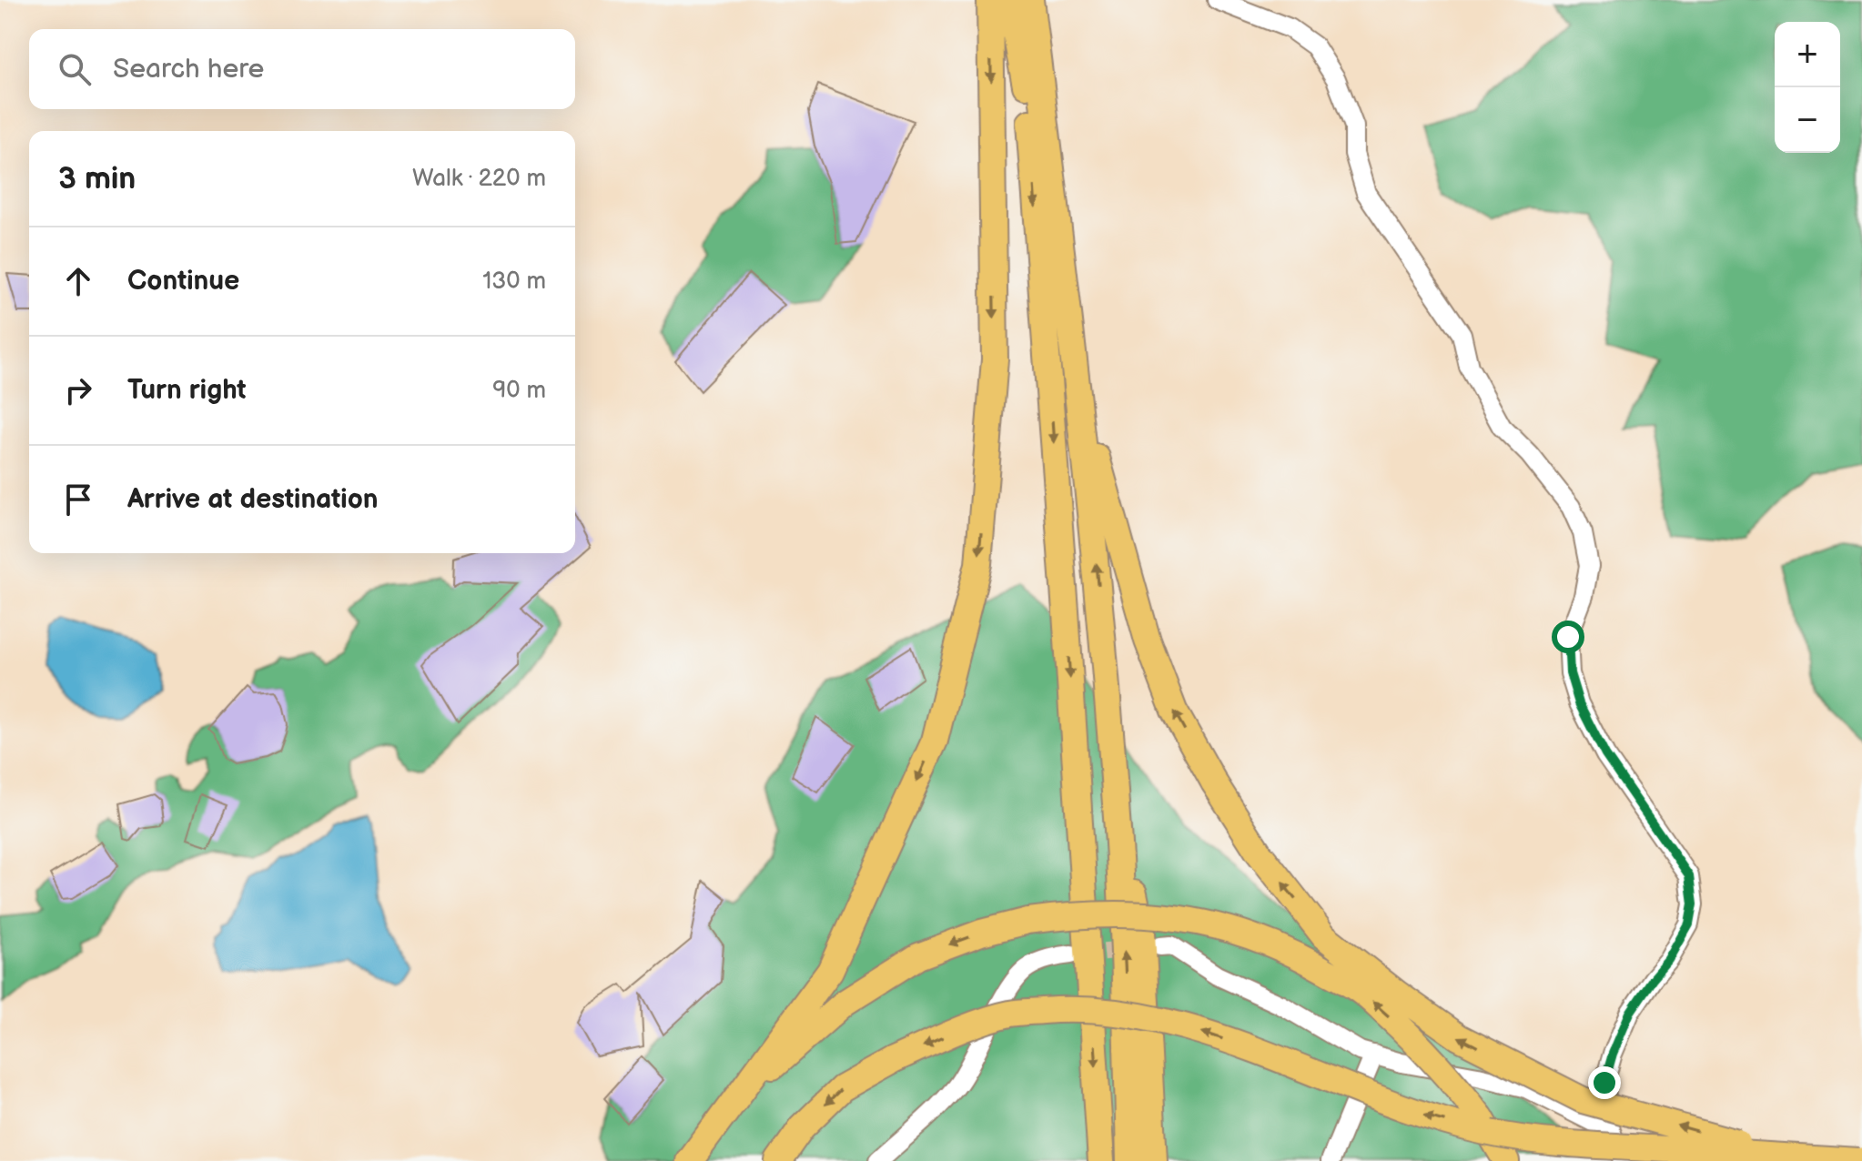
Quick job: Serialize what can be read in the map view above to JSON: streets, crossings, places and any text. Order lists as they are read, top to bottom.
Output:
{
  "page": {
    "map_buttons": ["+", "−"],
    "search": "Search here",
    "heading": ["3 min", "Walk · 220 m"],
    "list": [
      ["Continue", "130 m"],
      ["Turn right", "90 m"],
      "Arrive at destination"
    ]
  }
}
